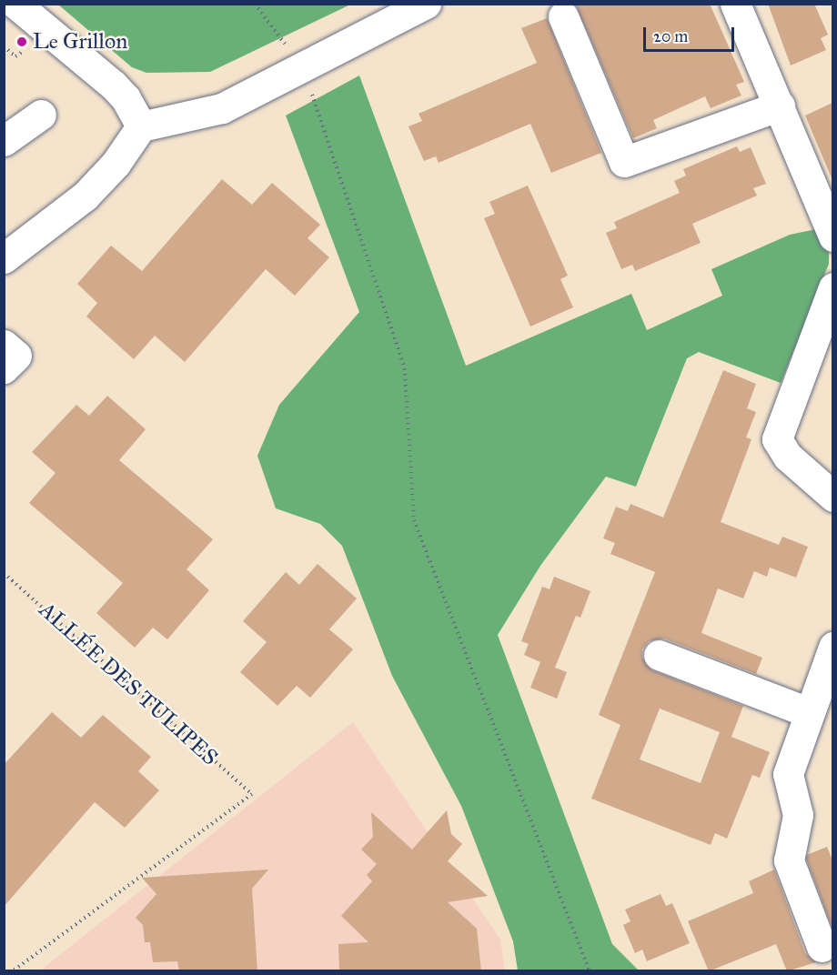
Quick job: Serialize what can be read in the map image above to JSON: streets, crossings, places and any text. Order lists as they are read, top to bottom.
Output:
{
  "streets": {
    "path": ["ALLÉE DES TULIPES"]
  },
  "places": ["Le Grillon"],
  "scale_bar": "20 m"
}
